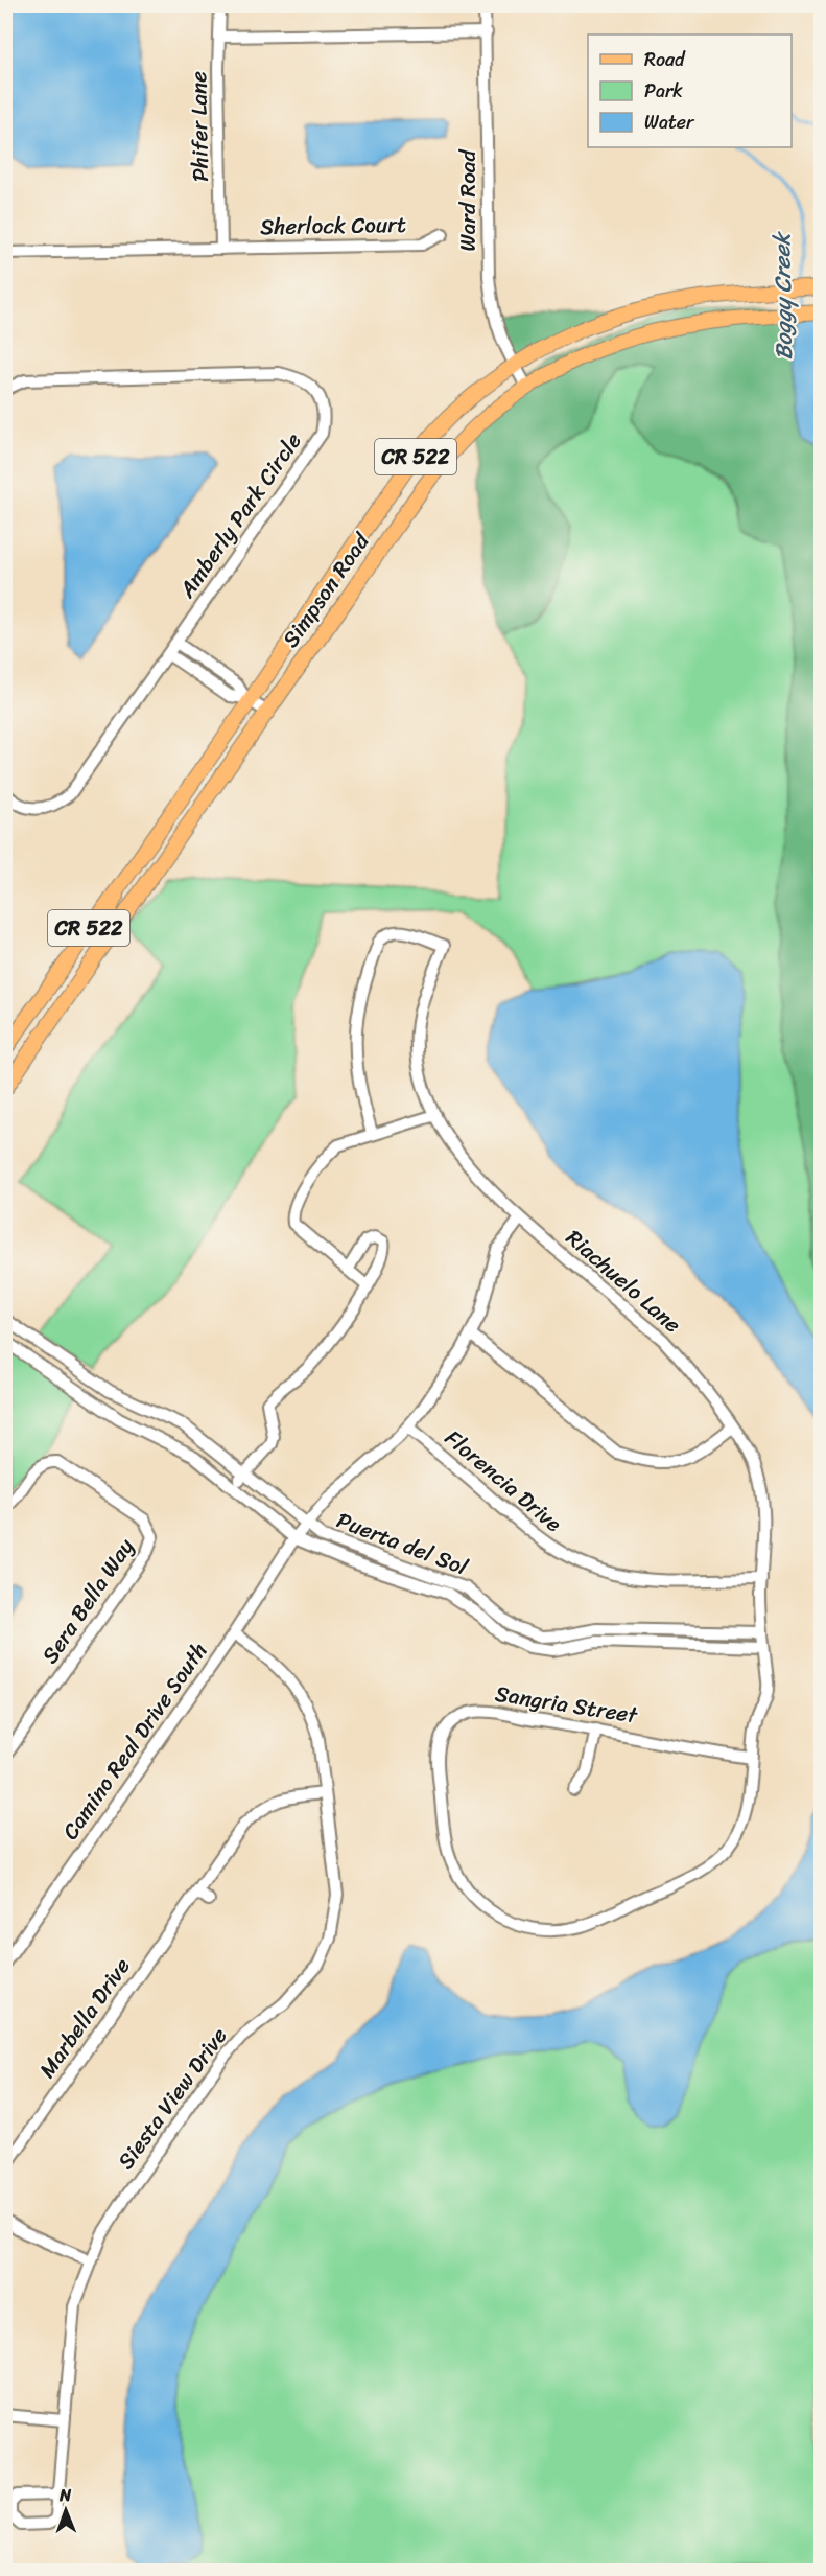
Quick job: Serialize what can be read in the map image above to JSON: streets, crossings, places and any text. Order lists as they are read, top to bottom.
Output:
{
  "streets": {
    "main road": ["CR 522", "Simpson Road"],
    "street": [
      "Phifer Lane",
      "Ward Road",
      "Sherlock Court",
      "Amberly Park Circle",
      "Riachuelo Lane",
      "Florencia Drive",
      "Puerta del Sol",
      "Sera Bella Way",
      "Sangria Street",
      "Camino Real Drive South",
      "Marbella Drive",
      "Siesta View Drive"
    ]
  },
  "crossings": [
    ["Phifer Lane", "Sherlock Court"],
    ["Ward Road", "Simpson Road"],
    ["Riachuelo Lane", "Florencia Drive"],
    ["Riachuelo Lane", "Puerta del Sol"],
    ["Riachuelo Lane", "Sangria Street"],
    ["Riachuelo Lane", "Camino Real Drive South"],
    ["Florencia Drive", "Camino Real Drive South"],
    ["Puerta del Sol", "Camino Real Drive South"],
    ["Camino Real Drive South", "Siesta View Drive"],
    ["Marbella Drive", "Siesta View Drive"]
  ],
  "water": ["Boggy Creek"],
  "legend": ["Road", "Park", "Water"],
  "north": "top"
}
